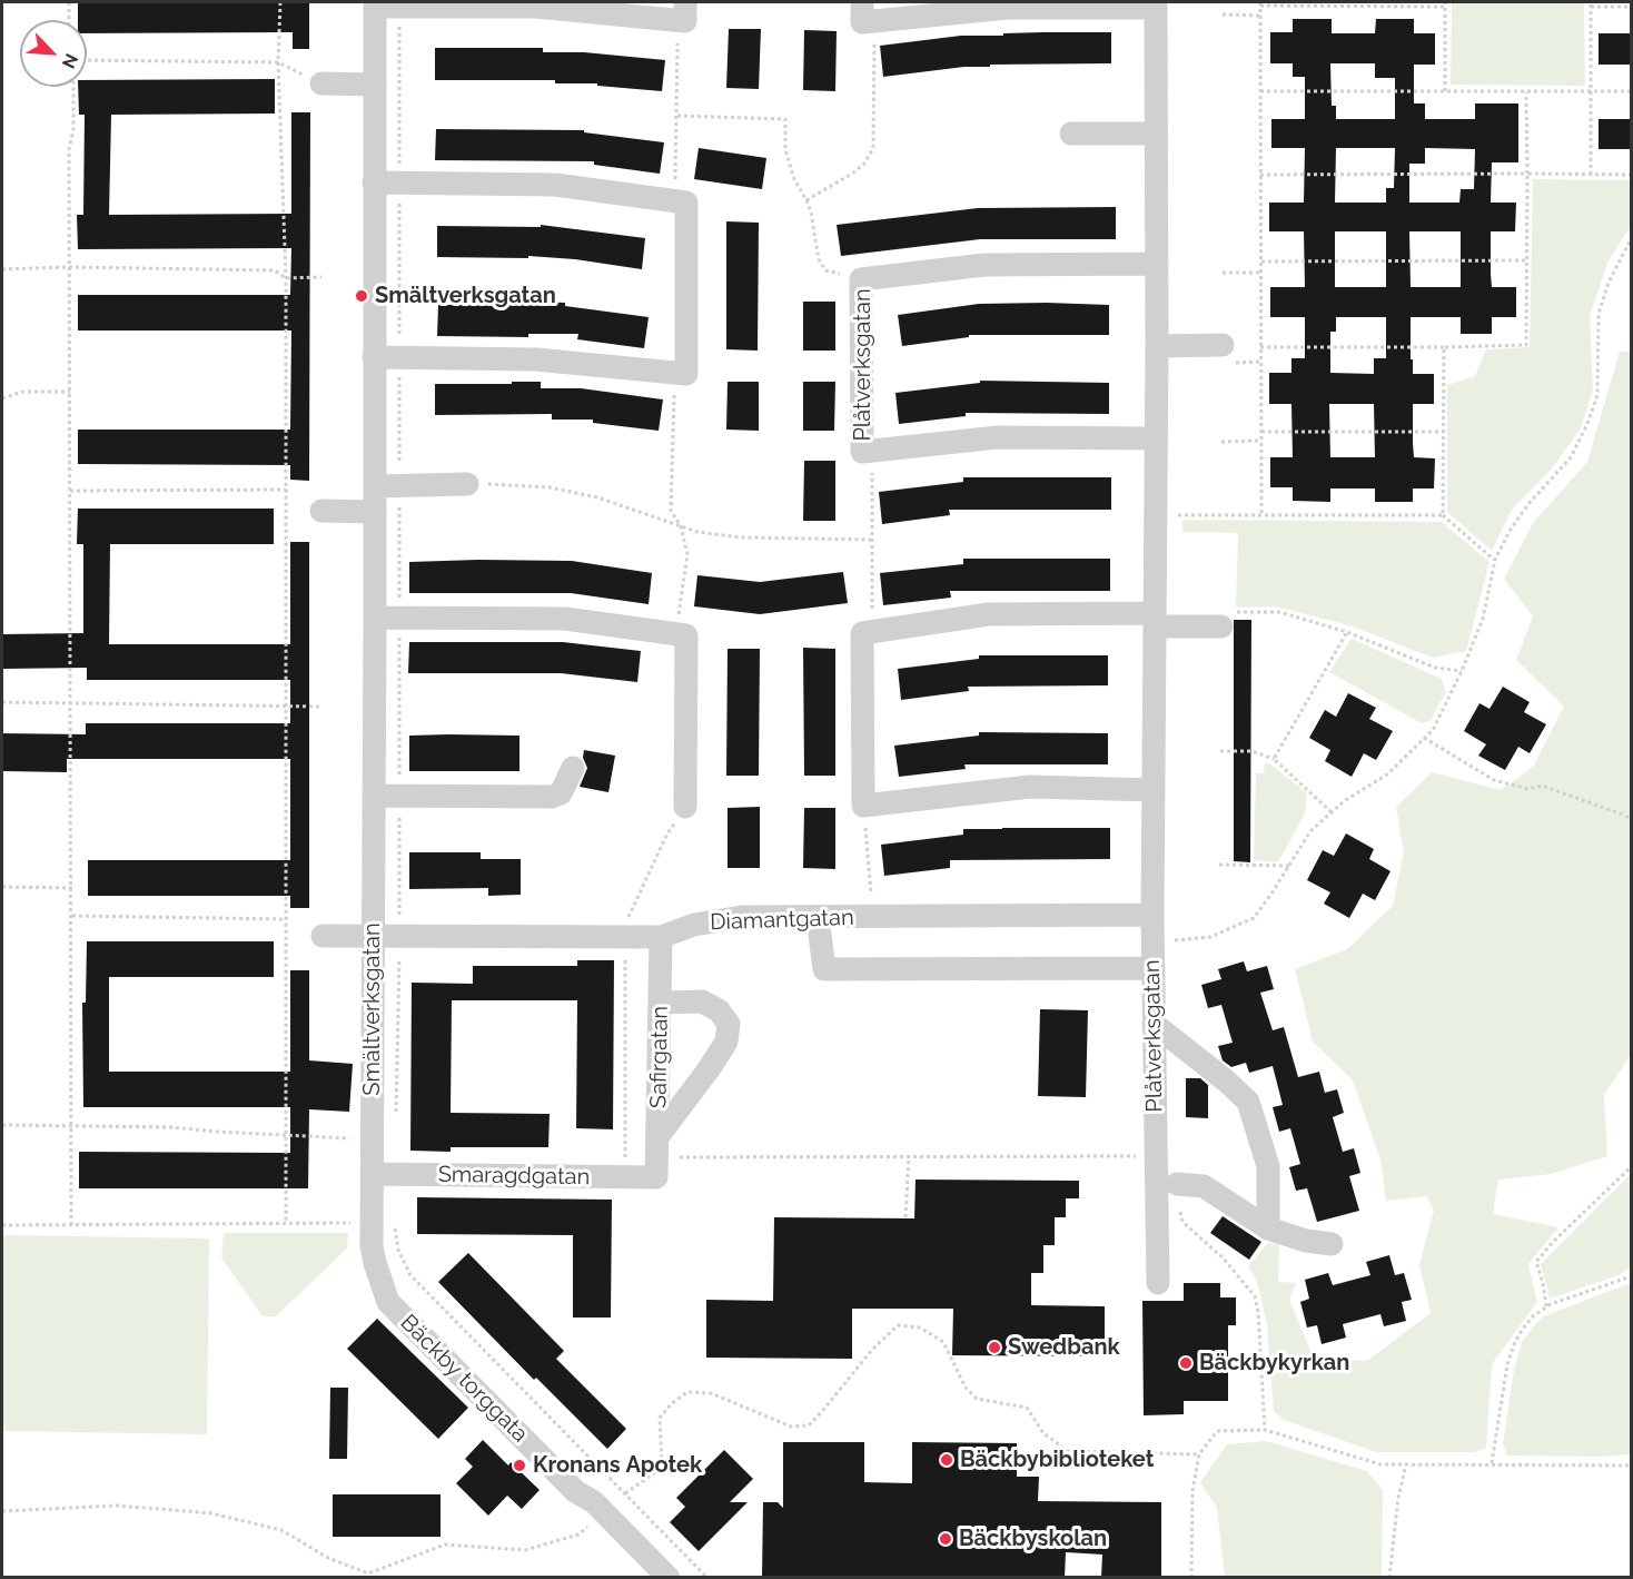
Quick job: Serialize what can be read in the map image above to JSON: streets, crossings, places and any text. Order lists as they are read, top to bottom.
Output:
{
  "streets": {
    "street": [
      "Plåtverksgatan",
      "Diamantgatan",
      "Smältverksgatan",
      "Safirgatan",
      "Smaragdgatan",
      "Bäckby torggata"
    ]
  },
  "crossings": [
    ["Plåtverksgatan", "Diamantgatan"],
    ["Diamantgatan", "Smältverksgatan"],
    ["Diamantgatan", "Safirgatan"],
    ["Smältverksgatan", "Smaragdgatan"],
    ["Smältverksgatan", "Bäckby torggata"],
    ["Safirgatan", "Smaragdgatan"]
  ],
  "places": [
    "Smältverksgatan",
    "Swedbank",
    "Bäckbykyrkan",
    "Bäckbybiblioteket",
    "Kronans Apotek",
    "Bäckbyskolan"
  ],
  "north": "bottom right"
}
